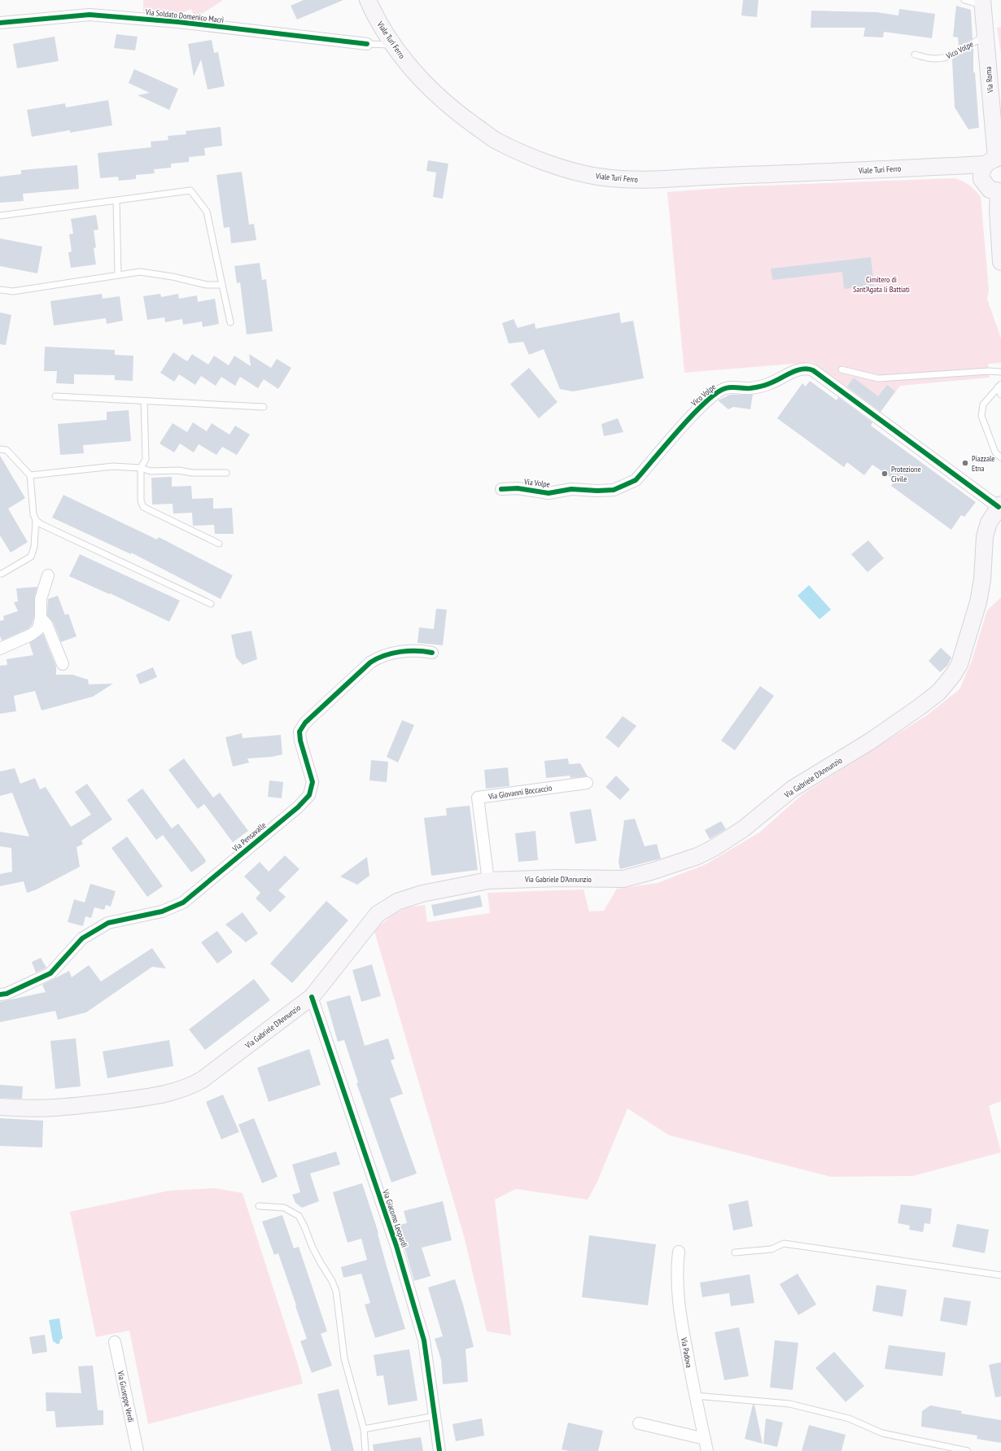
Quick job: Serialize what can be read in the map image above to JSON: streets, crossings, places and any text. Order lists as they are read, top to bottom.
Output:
{
  "streets": {
    "main road": ["Viale Turi Ferro", "Via Roma", "Via Gabriele D'Annunzio"],
    "street": [
      "Via Soldato Domenico Macrì",
      "Vico Volpe",
      "Via Volpe",
      "Via Giovanni Boccaccio",
      "Via Pensavalle",
      "Via Giacomo Leopardi",
      "Via Padova",
      "Via Giuseppe Verdi"
    ]
  },
  "crossings": [
    ["Viale Turi Ferro", "Via Roma"],
    ["Vico Volpe", "Via Roma"],
    ["Vico Volpe", "Via Volpe"],
    ["Vico Volpe", "Via Gabriele D'Annunzio"],
    ["Via Gabriele D'Annunzio", "Via Giovanni Boccaccio"],
    ["Via Gabriele D'Annunzio", "Via Giacomo Leopardi"]
  ],
  "parks": ["Cimitero di Sant'Agata li Battiati"],
  "places": ["Piazzale Etna", "Protezione Civile"]
}
